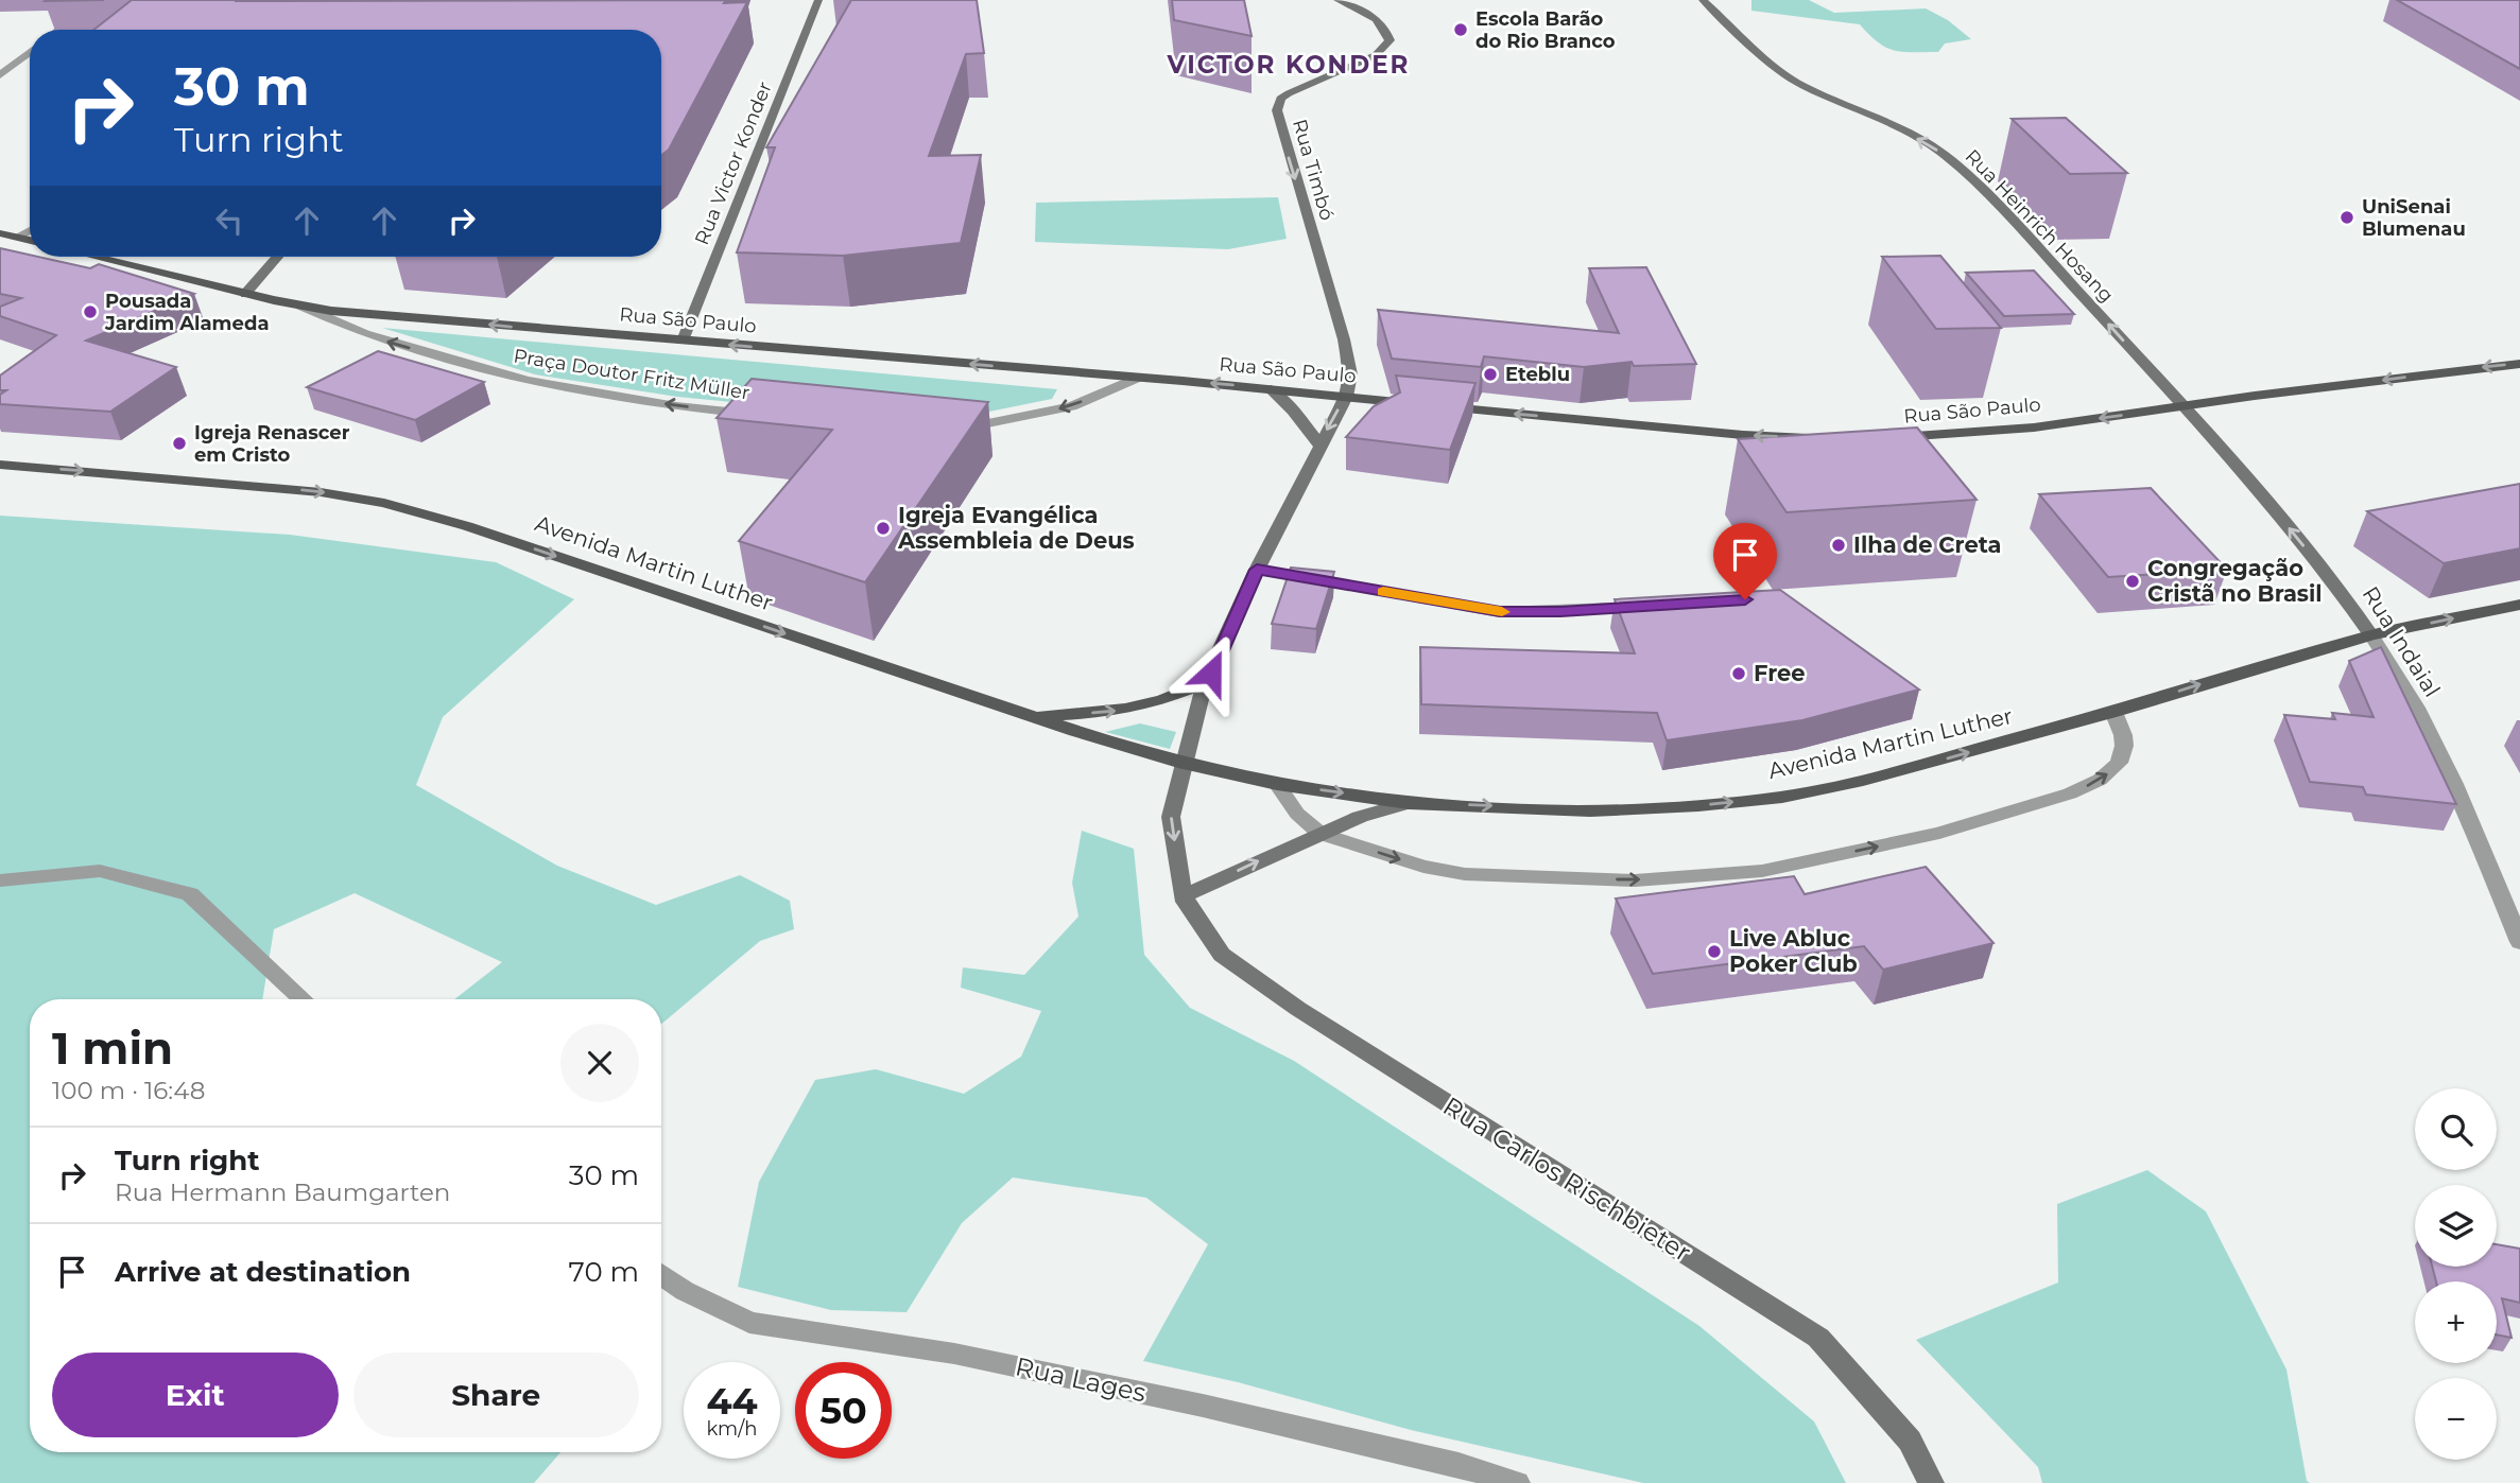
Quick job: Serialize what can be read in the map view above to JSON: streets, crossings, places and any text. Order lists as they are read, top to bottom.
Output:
{
  "streets": {
    "main road": [
      "Rua Victor Konder",
      "Rua Timbó",
      "Rua Heinrich Hosang",
      "Rua São Paulo",
      "Avenida Martin Luther",
      "Rua Indaial",
      "Rua Carlos Rischbieter"
    ],
    "street": ["Praça Doutor Fritz Müller", "Rua Lages"]
  },
  "crossings": [
    ["Rua Victor Konder", "Rua São Paulo"],
    ["Rua Timbó", "Rua São Paulo"],
    ["Rua Timbó", "Rua Carlos Rischbieter"],
    ["Rua Heinrich Hosang", "Rua São Paulo"],
    ["Rua Heinrich Hosang", "Rua Indaial"],
    ["Rua São Paulo", "Praça Doutor Fritz Müller"],
    ["Rua São Paulo", "Rua Indaial"],
    ["Rua São Paulo", "Rua Carlos Rischbieter"],
    ["Avenida Martin Luther", "Rua Indaial"],
    ["Avenida Martin Luther", "Rua Carlos Rischbieter"]
  ],
  "one_way": [
    "Rua Heinrich Hosang",
    "Rua São Paulo",
    "Praça Doutor Fritz Müller",
    "Avenida Martin Luther",
    "Rua Indaial"
  ],
  "districts": ["VICTOR KONDER"],
  "places": [
    "Escola Barão do Rio Branco",
    "UniSenai Blumenau",
    "Pousada Jardim Alameda",
    "Eteblu",
    "Igreja Renascer em Cristo",
    "Igreja Evangélica Assembleia de Deus",
    "Ilha de Creta",
    "Congregação Cristã no Brasil",
    "Free",
    "Live Abluc Poker Club"
  ],
  "page": {
    "turn": ["30 m", "Turn right"],
    "heading": ["1 min", "100 m · 16:48"],
    "map_buttons": ["+", "−"],
    "list": [
      {
        "name": "Turn right",
        "note": "Rua Hermann Baumgarten",
        "value": "30 m"
      },
      {
        "name": "Arrive at destination",
        "value": "70 m"
      }
    ],
    "buttons": ["Exit", "Share"],
    "speed": "44 km/h",
    "limit": "50"
  }
}
